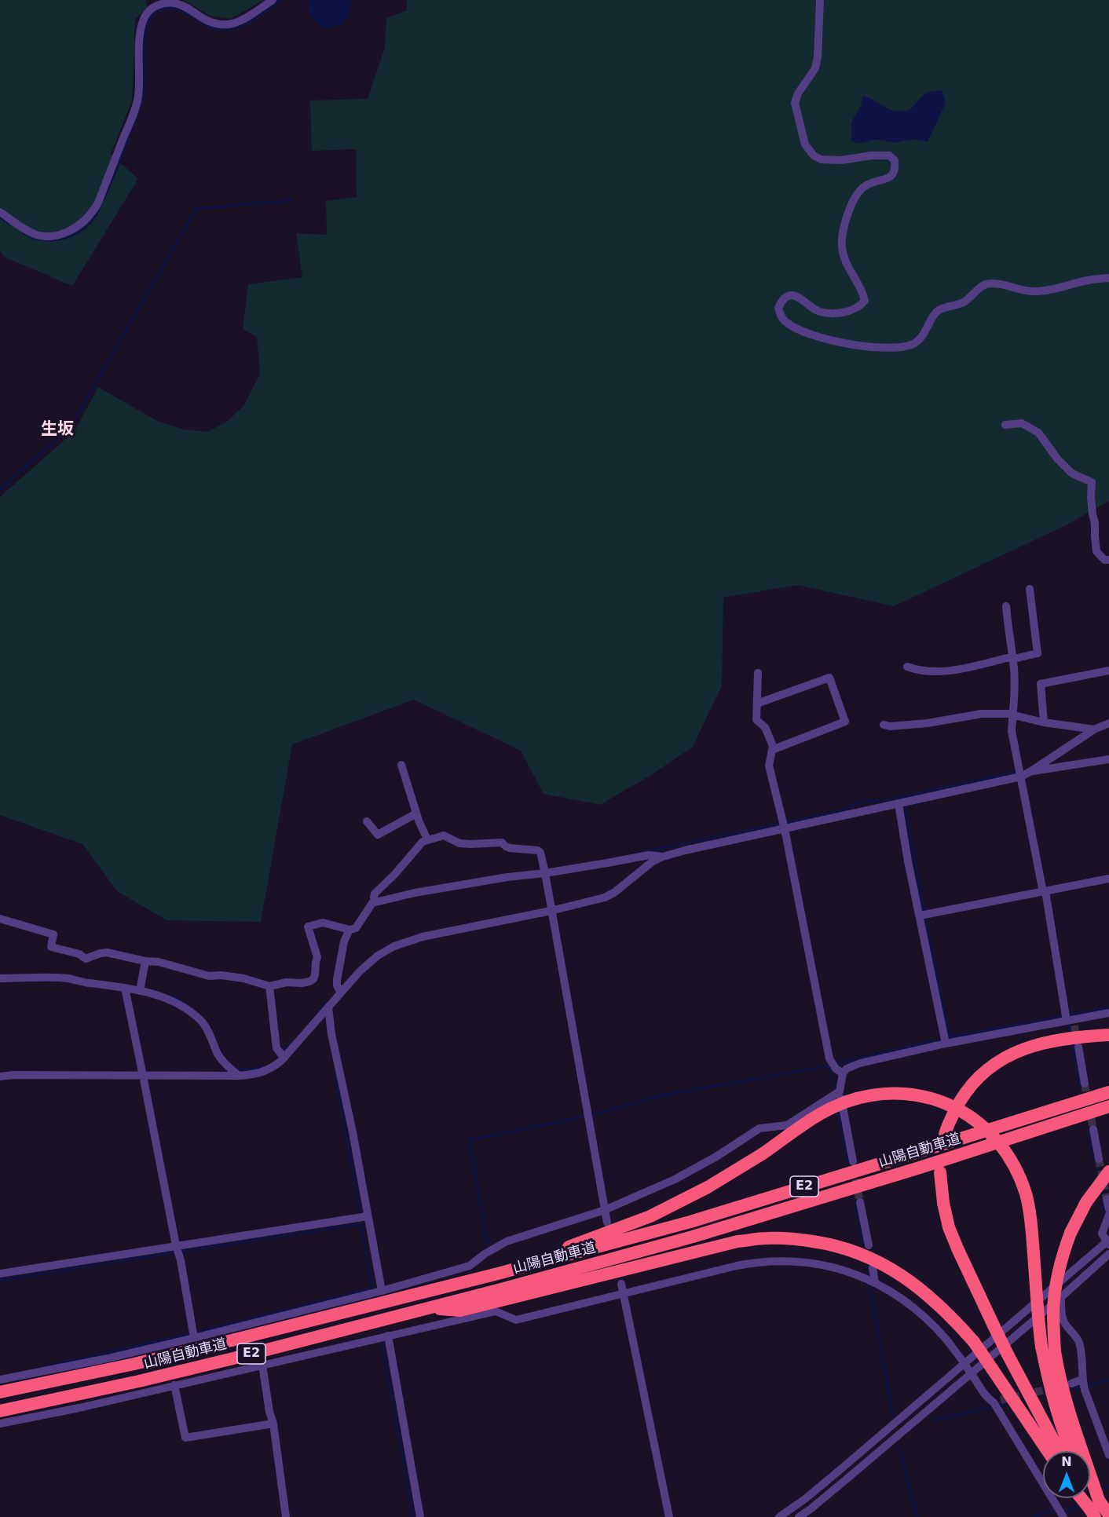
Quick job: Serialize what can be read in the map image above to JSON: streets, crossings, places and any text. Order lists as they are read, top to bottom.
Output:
{
  "streets": {
    "highway": ["山陽自動車道", "E2"]
  },
  "districts": ["生坂"],
  "north": "top"
}
